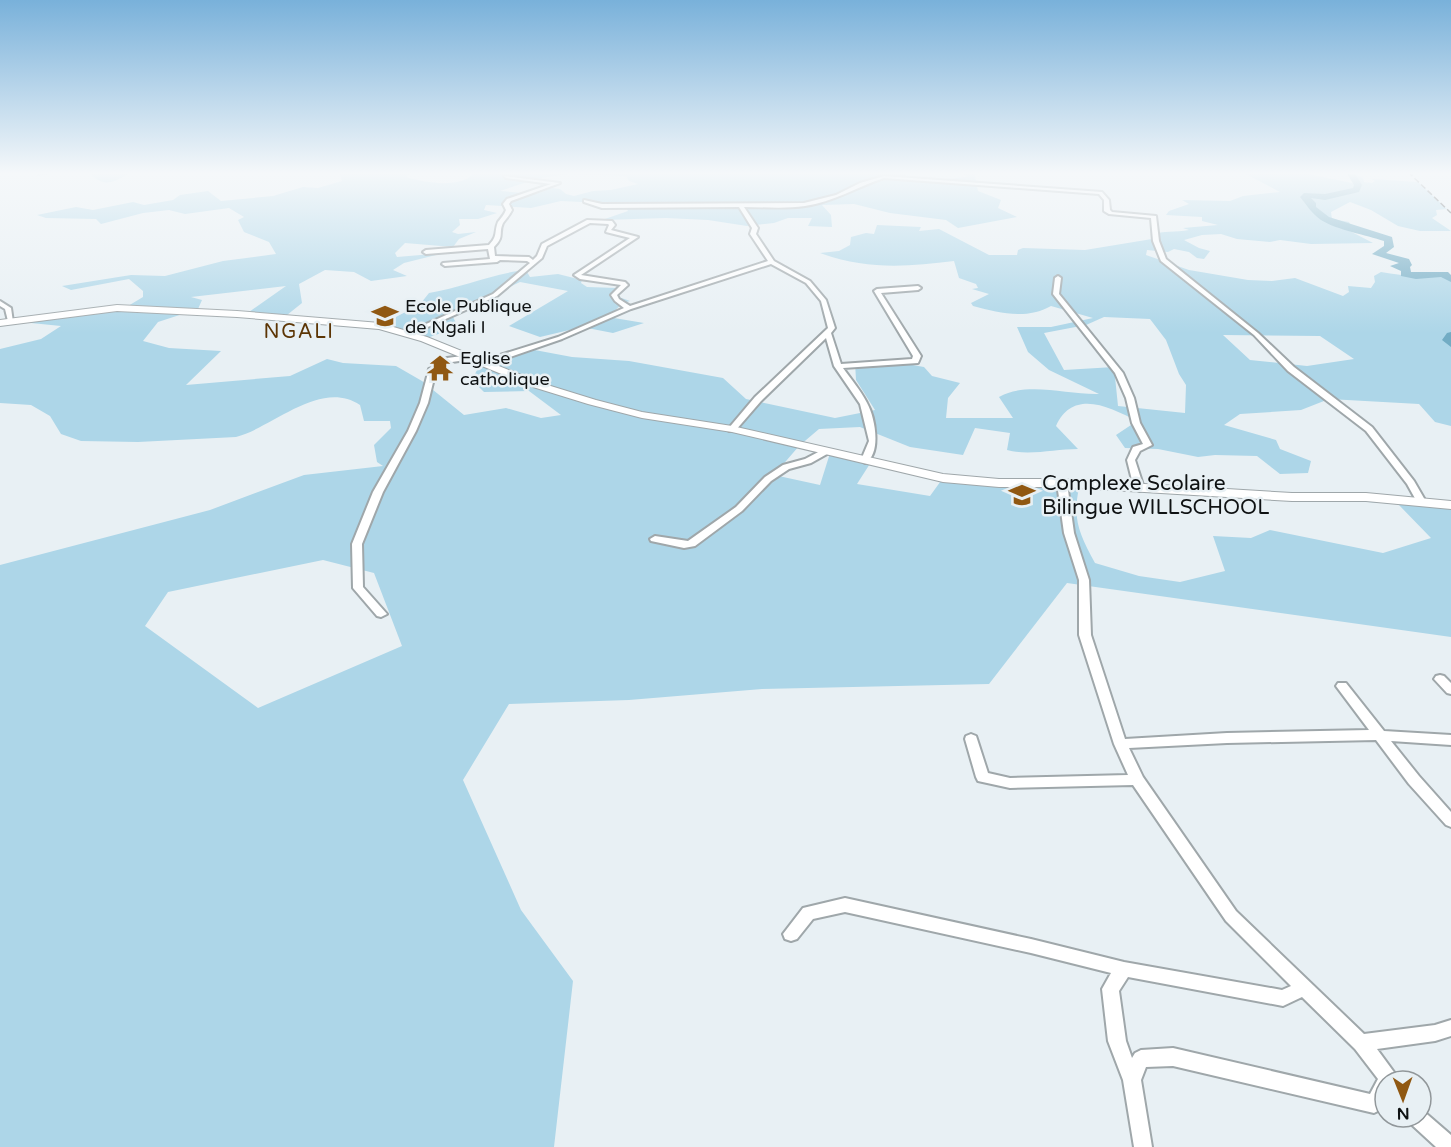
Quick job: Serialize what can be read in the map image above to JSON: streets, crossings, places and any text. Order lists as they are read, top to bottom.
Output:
{
  "districts": ["NGALI"],
  "places": {
    "school or university": ["Ecole Publique de Ngali I", "Complexe Scolaire Bilingue WILLSCHOOL"],
    "temple": ["Eglise catholique"]
  },
  "north": "bottom"
}
